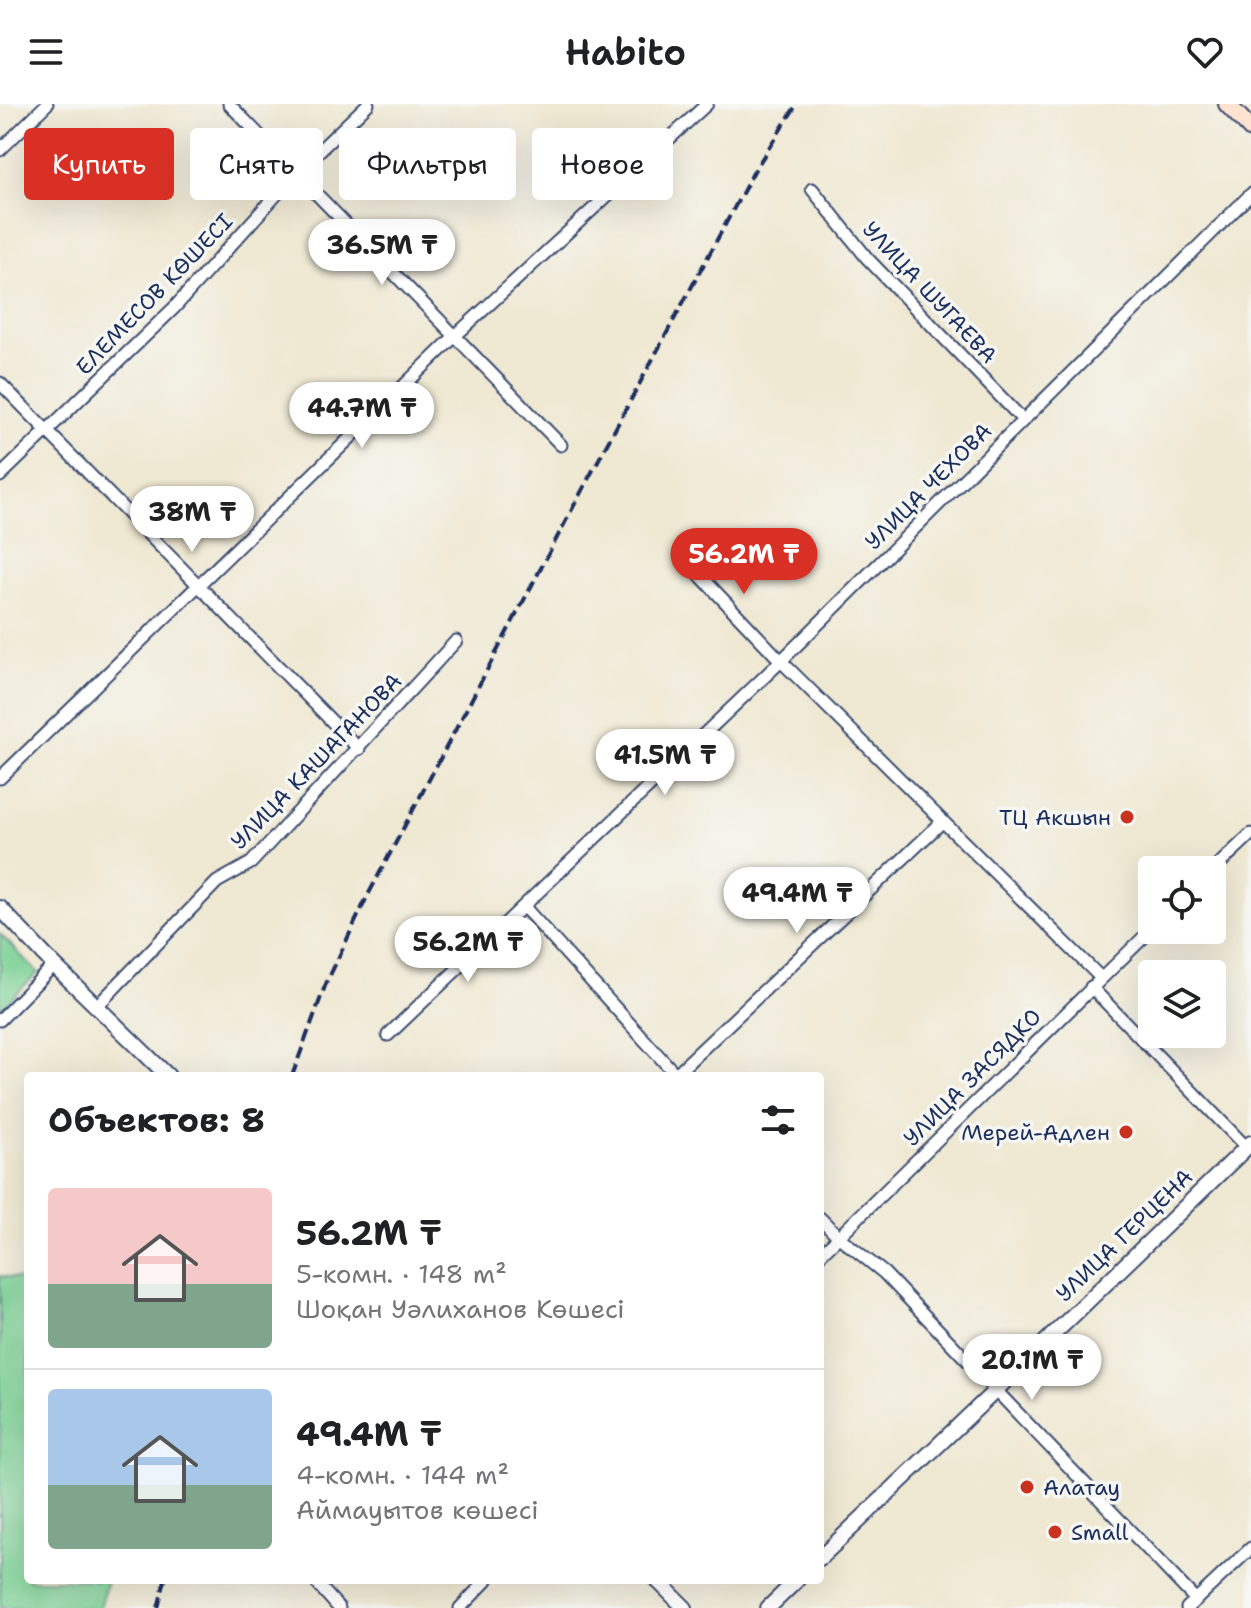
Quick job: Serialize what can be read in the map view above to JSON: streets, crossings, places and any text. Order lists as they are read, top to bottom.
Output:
{
  "streets": {
    "street": [
      "УЛИЦА ШУГАЕВА",
      "ЕЛЕМЕСОВ КӨШЕСІ",
      "УЛИЦА ЧЕХОВА",
      "УЛИЦА КАШАГАНОВА",
      "УЛИЦА ЗАСЯДКО",
      "УЛИЦА ГЕРЦЕНА"
    ]
  },
  "crossings": [
    ["УЛИЦА ШУГАЕВА", "УЛИЦА ЧЕХОВА"]
  ],
  "places": [
    "ТЦ Акшын",
    "Мерей-Адлен",
    "Алатау",
    "Small"
  ],
  "page": {
    "header": "Habito",
    "chip": [
      "Купить",
      "Снять",
      "Фильтры",
      "Новое"
    ],
    "price": [
      "36.5M ₸",
      "44.7M ₸",
      "38M ₸",
      "56.2M ₸",
      "41.5M ₸",
      "49.4M ₸",
      "56.2M ₸",
      "20.1M ₸"
    ],
    "heading": "Объектов: 8",
    "list": [
      {
        "name": "56.2M ₸",
        "note": "5-комн. · 148 m² · Шоқан Уәлиханов Көшесі"
      },
      {
        "name": "49.4M ₸",
        "note": "4-комн. · 144 m² · Аймауытов көшесі"
      }
    ]
  }
}
